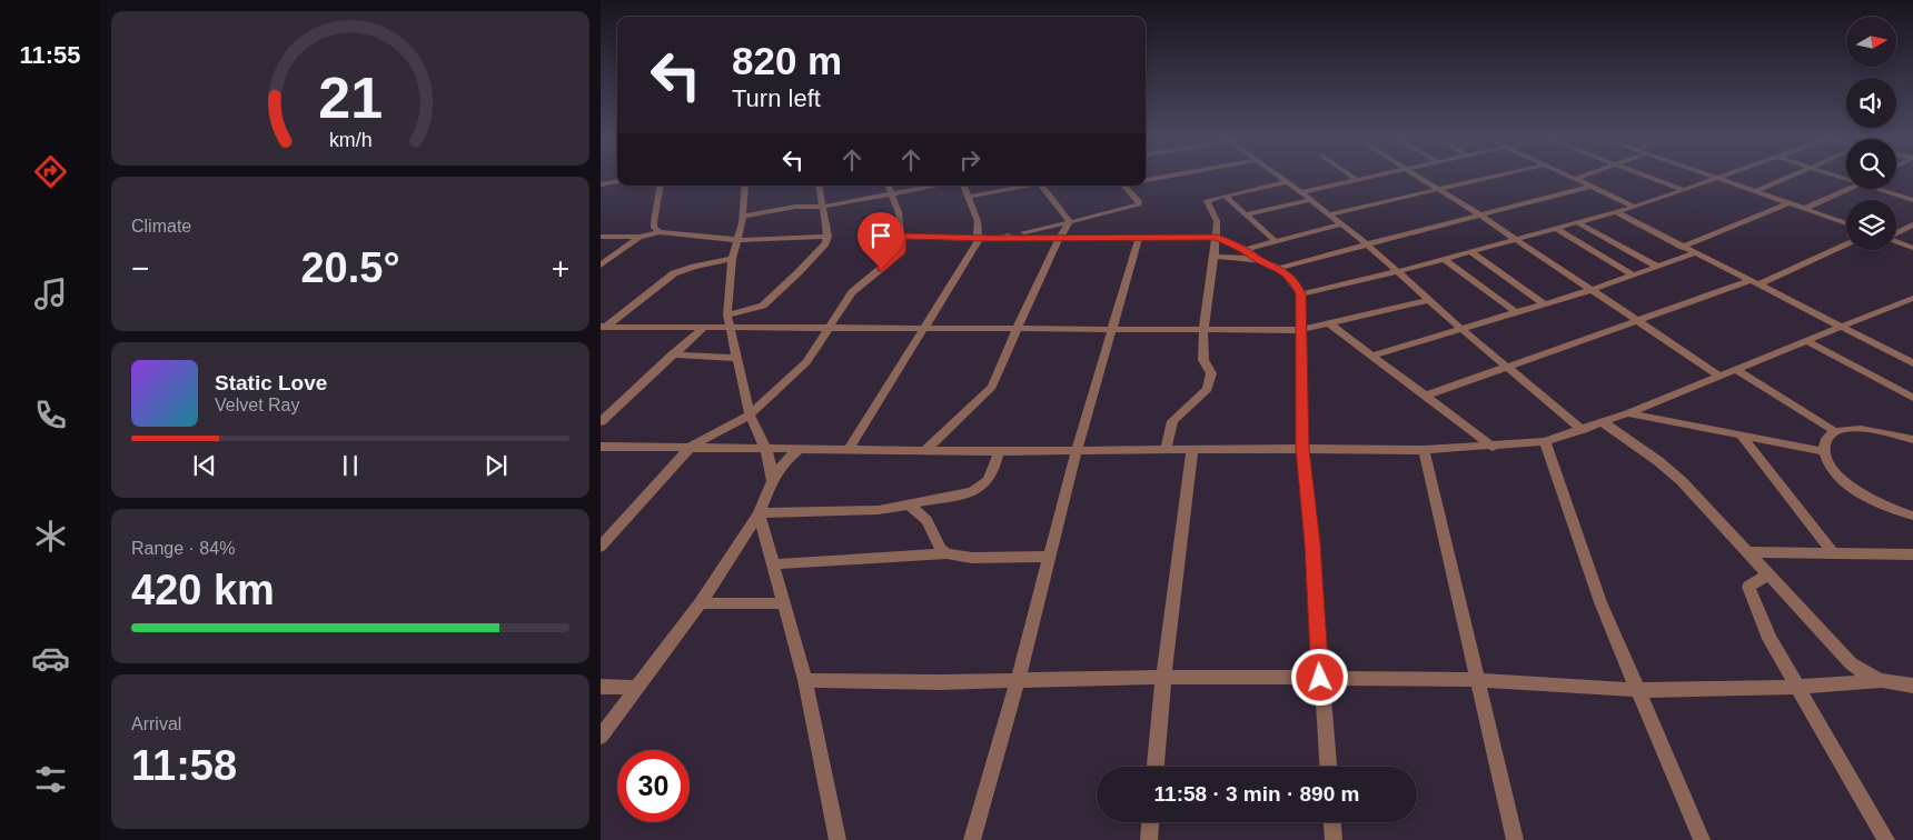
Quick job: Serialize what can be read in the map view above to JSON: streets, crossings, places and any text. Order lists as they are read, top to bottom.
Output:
{
  "north": "right",
  "page": {
    "tabs": "11:55",
    "turn": ["820 m", "Turn left"],
    "tile": [
      "Climate",
      ["Range · 84%", "420 km"],
      ["Arrival", "11:58"]
    ],
    "heat": ["−", "20.5°", "+"],
    "song": ["Static Love", "Velvet Ray"],
    "limit": "30",
    "trip": "11:58 · 3 min · 890 m",
    "gauge": ["21", "km/h"]
  }
}
